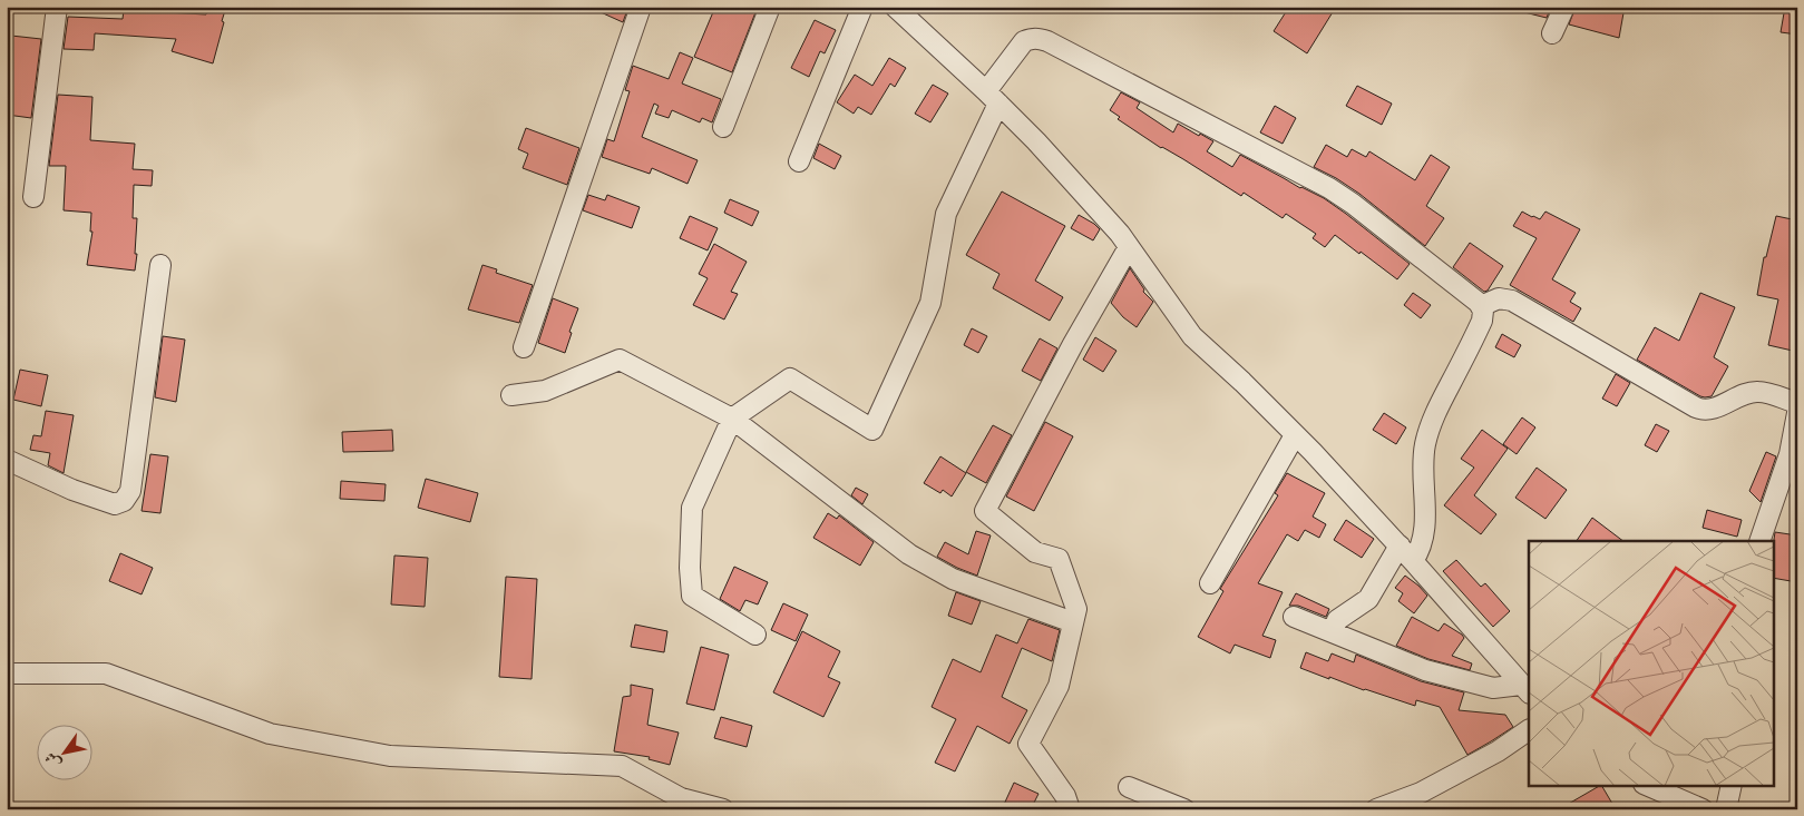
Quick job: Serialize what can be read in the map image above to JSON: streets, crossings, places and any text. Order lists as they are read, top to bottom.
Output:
{
  "north": "bottom left"
}
